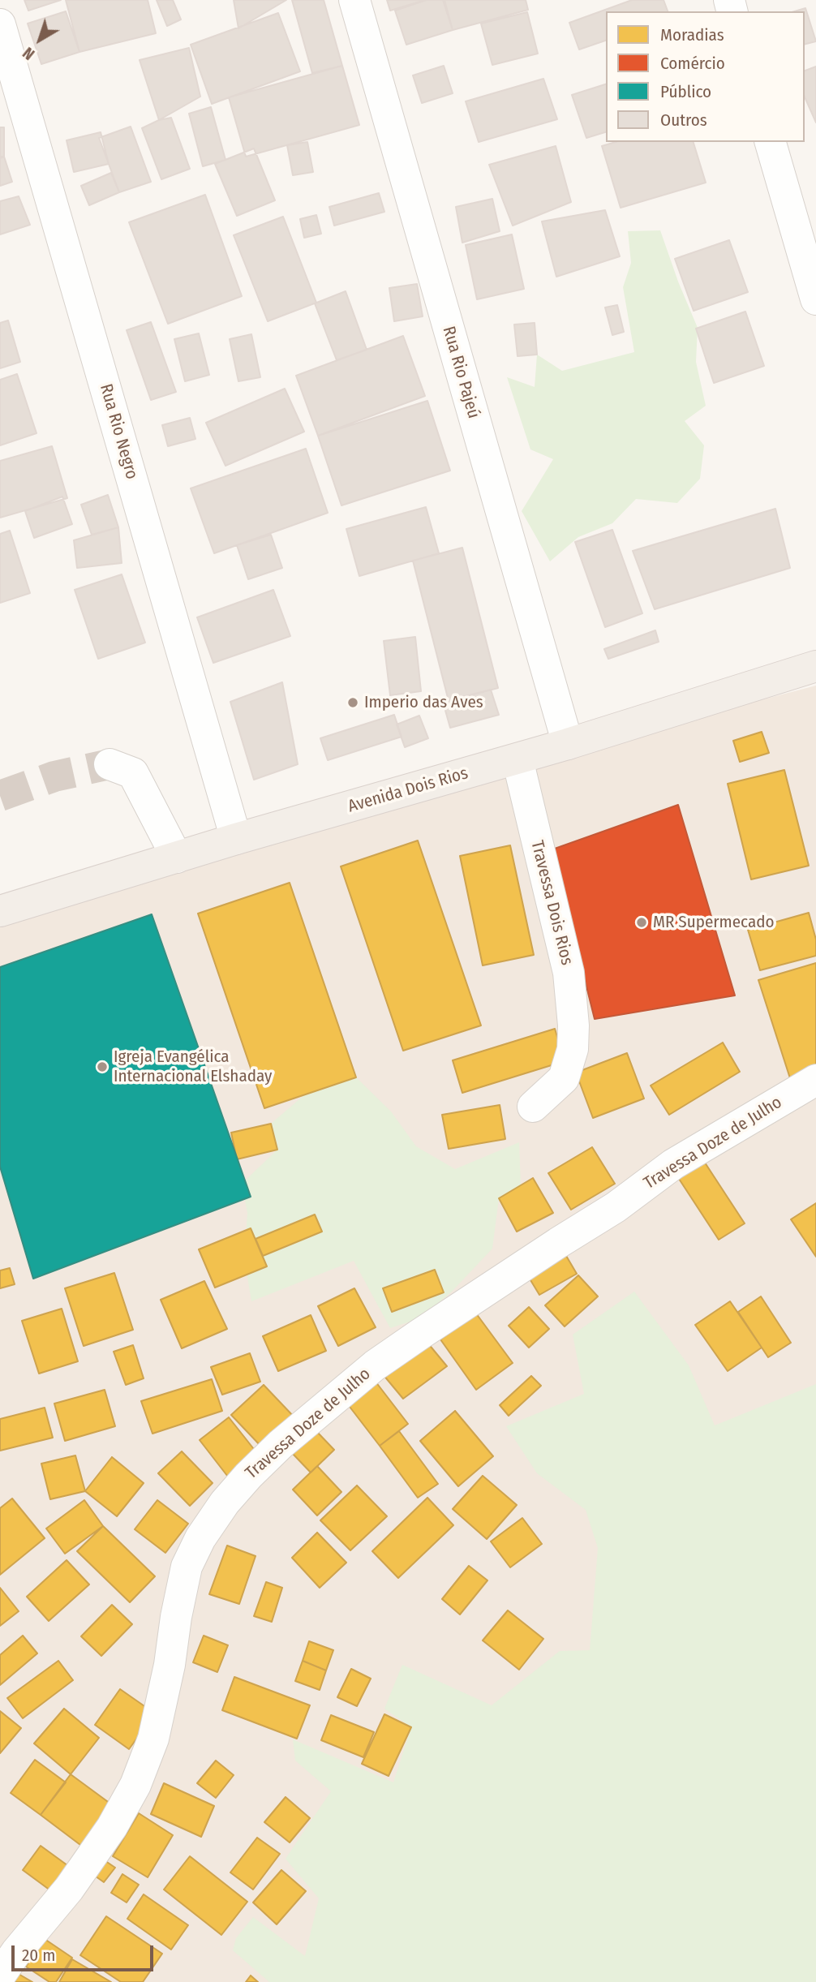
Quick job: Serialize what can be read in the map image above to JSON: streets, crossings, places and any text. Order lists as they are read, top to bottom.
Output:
{
  "streets": {
    "main road": ["Avenida Dois Rios"],
    "street": [
      "Rua Rio Pajeú",
      "Rua Rio Negro",
      "Travessa Dois Rios",
      "Travessa Doze de Julho"
    ]
  },
  "crossings": [
    ["Rua Rio Pajeú", "Avenida Dois Rios"],
    ["Rua Rio Negro", "Avenida Dois Rios"],
    ["Avenida Dois Rios", "Travessa Dois Rios"]
  ],
  "places": ["Imperio das Aves", "MR Supermecado", "Igreja Evangélica Internacional Elshaday"],
  "legend": [
    "Moradias",
    "Comércio",
    "Público",
    "Outros"
  ],
  "scale_bar": "20 m",
  "north": "bottom left"
}
